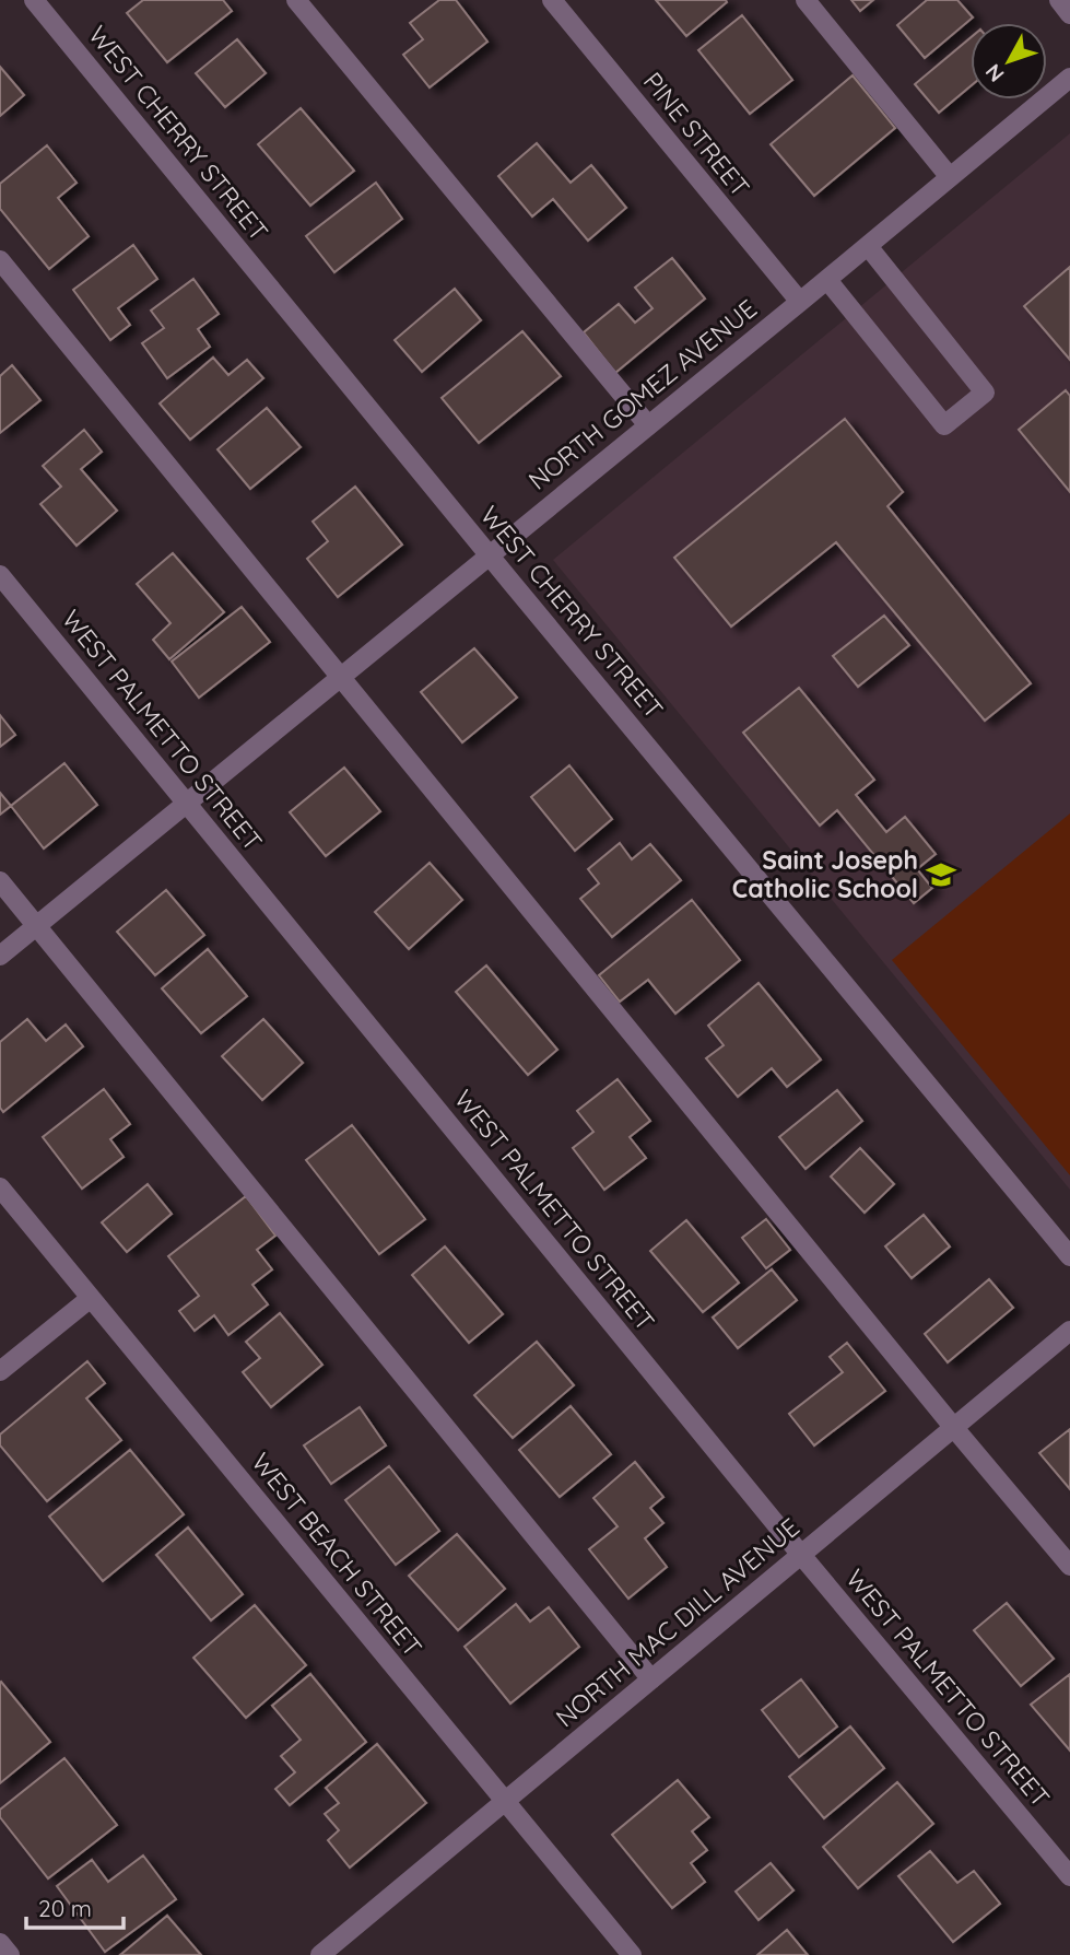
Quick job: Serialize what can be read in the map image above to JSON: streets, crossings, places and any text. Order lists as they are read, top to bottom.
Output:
{
  "streets": {
    "street": [
      "WEST CHERRY STREET",
      "PINE STREET",
      "NORTH GOMEZ AVENUE",
      "WEST PALMETTO STREET",
      "WEST BEACH STREET",
      "NORTH MAC DILL AVENUE"
    ]
  },
  "crossings": [
    ["WEST CHERRY STREET", "NORTH GOMEZ AVENUE"],
    ["PINE STREET", "NORTH GOMEZ AVENUE"],
    ["NORTH GOMEZ AVENUE", "WEST PALMETTO STREET"],
    ["WEST PALMETTO STREET", "NORTH MAC DILL AVENUE"],
    ["WEST BEACH STREET", "NORTH MAC DILL AVENUE"]
  ],
  "places": {
    "school or university": ["Saint Joseph Catholic School"]
  },
  "scale_bar": "20 m",
  "north": "bottom left"
}
